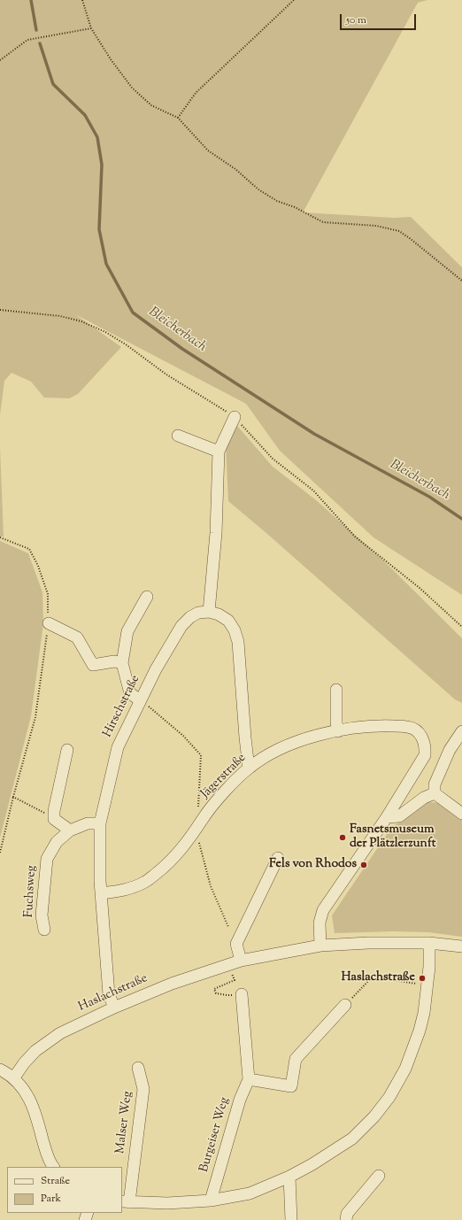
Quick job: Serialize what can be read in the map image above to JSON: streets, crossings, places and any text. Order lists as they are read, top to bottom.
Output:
{
  "streets": {
    "street": [
      "Hirschstraße",
      "Jägerstraße",
      "Fuchsweg",
      "Haslachstraße",
      "Malser Weg",
      "Burgeiser Weg"
    ]
  },
  "crossings": [
    ["Hirschstraße", "Jägerstraße"],
    ["Hirschstraße", "Fuchsweg"],
    ["Hirschstraße", "Haslachstraße"]
  ],
  "water": ["Bleicherbach"],
  "places": ["Fasnetsmuseum der Plätzlerzunft", "Fels von Rhodos", "Haslachstraße"],
  "legend": ["Straße", "Park"],
  "scale_bar": "50 m"
}
